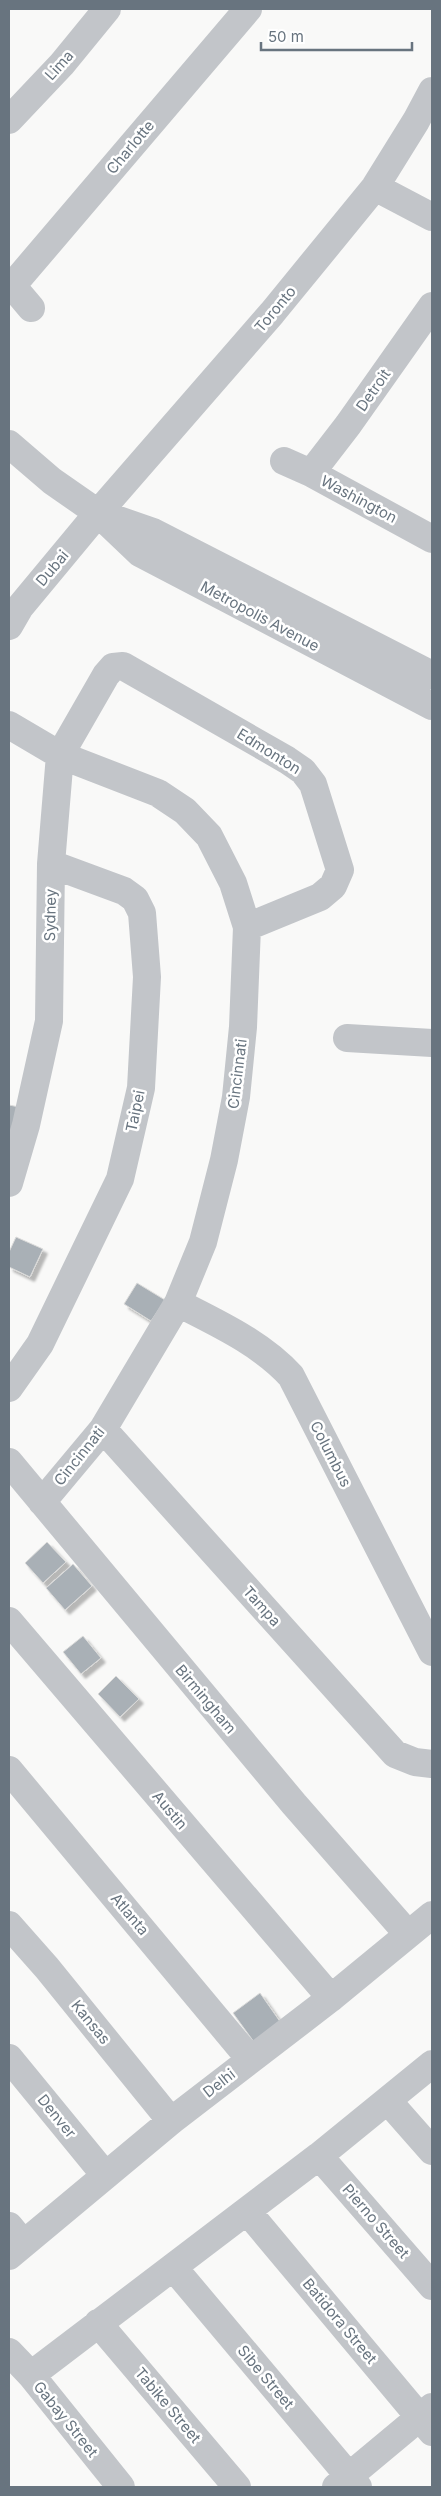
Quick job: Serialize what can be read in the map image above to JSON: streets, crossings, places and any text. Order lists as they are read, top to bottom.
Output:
{
  "streets": {
    "street": [
      "Lima",
      "Charlotte",
      "Toronto",
      "Detroit",
      "Washington",
      "Dubai",
      "Metropolis Avenue",
      "Edmonton",
      "Sydney",
      "Cincinnati",
      "Taipei",
      "Columbus",
      "Tampa",
      "Birmingham",
      "Austin",
      "Atlanta",
      "Kansas",
      "Delhi",
      "Denver",
      "Pierno Street",
      "Batidora Street",
      "Sibe Street",
      "Tabike Street",
      "Gabay Street"
    ]
  },
  "crossings": [
    ["Toronto", "Dubai"],
    ["Toronto", "Metropolis Avenue"],
    ["Detroit", "Washington"],
    ["Dubai", "Metropolis Avenue"],
    ["Edmonton", "Sydney"],
    ["Edmonton", "Cincinnati"],
    ["Sydney", "Cincinnati"],
    ["Sydney", "Taipei"],
    ["Cincinnati", "Columbus"],
    ["Cincinnati", "Tampa"],
    ["Cincinnati", "Birmingham"],
    ["Birmingham", "Delhi"],
    ["Austin", "Delhi"],
    ["Atlanta", "Delhi"],
    ["Kansas", "Delhi"],
    ["Delhi", "Denver"]
  ],
  "scale_bar": "50 m"
}
